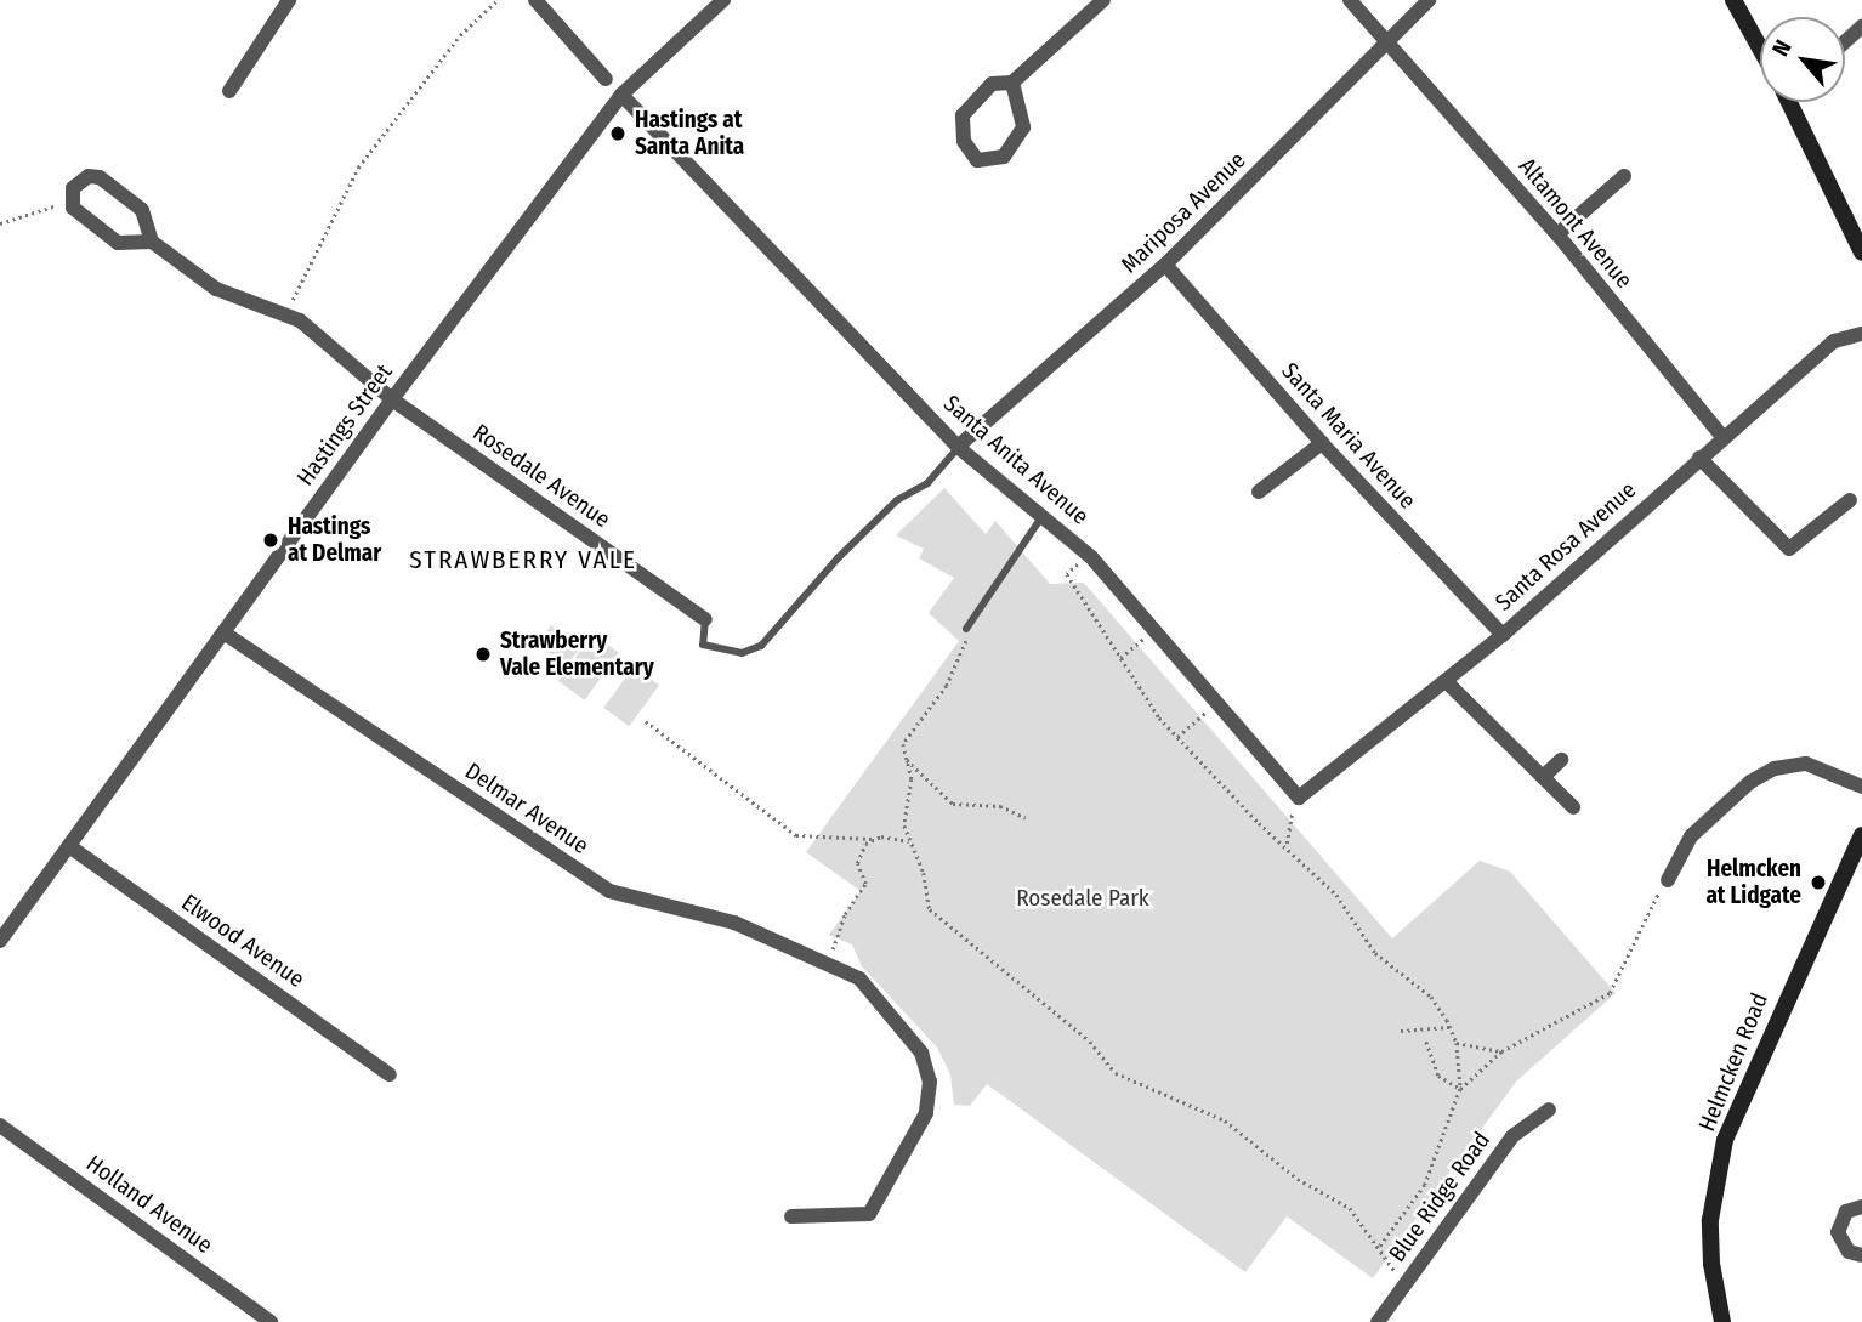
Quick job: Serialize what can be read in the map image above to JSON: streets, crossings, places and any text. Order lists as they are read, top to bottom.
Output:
{
  "streets": {
    "main road": ["Helmcken Road"],
    "street": [
      "Mariposa Avenue",
      "Altamont Avenue",
      "Hastings Street",
      "Santa Maria Avenue",
      "Santa Anita Avenue",
      "Rosedale Avenue",
      "Santa Rosa Avenue",
      "Delmar Avenue",
      "Elwood Avenue",
      "Blue Ridge Road",
      "Holland Avenue"
    ]
  },
  "crossings": [
    ["Mariposa Avenue", "Altamont Avenue"],
    ["Mariposa Avenue", "Santa Maria Avenue"],
    ["Mariposa Avenue", "Santa Anita Avenue"],
    ["Altamont Avenue", "Santa Rosa Avenue"],
    ["Hastings Street", "Santa Anita Avenue"],
    ["Hastings Street", "Rosedale Avenue"],
    ["Hastings Street", "Delmar Avenue"],
    ["Hastings Street", "Elwood Avenue"],
    ["Santa Maria Avenue", "Santa Rosa Avenue"],
    ["Santa Anita Avenue", "Santa Rosa Avenue"]
  ],
  "districts": ["STRAWBERRY VALE"],
  "parks": ["Rosedale Park"],
  "places": [
    "Hastings at Santa Anita",
    "Hastings at Delmar",
    "Strawberry Vale Elementary",
    "Helmcken at Lidgate"
  ],
  "north": "top left"
}
